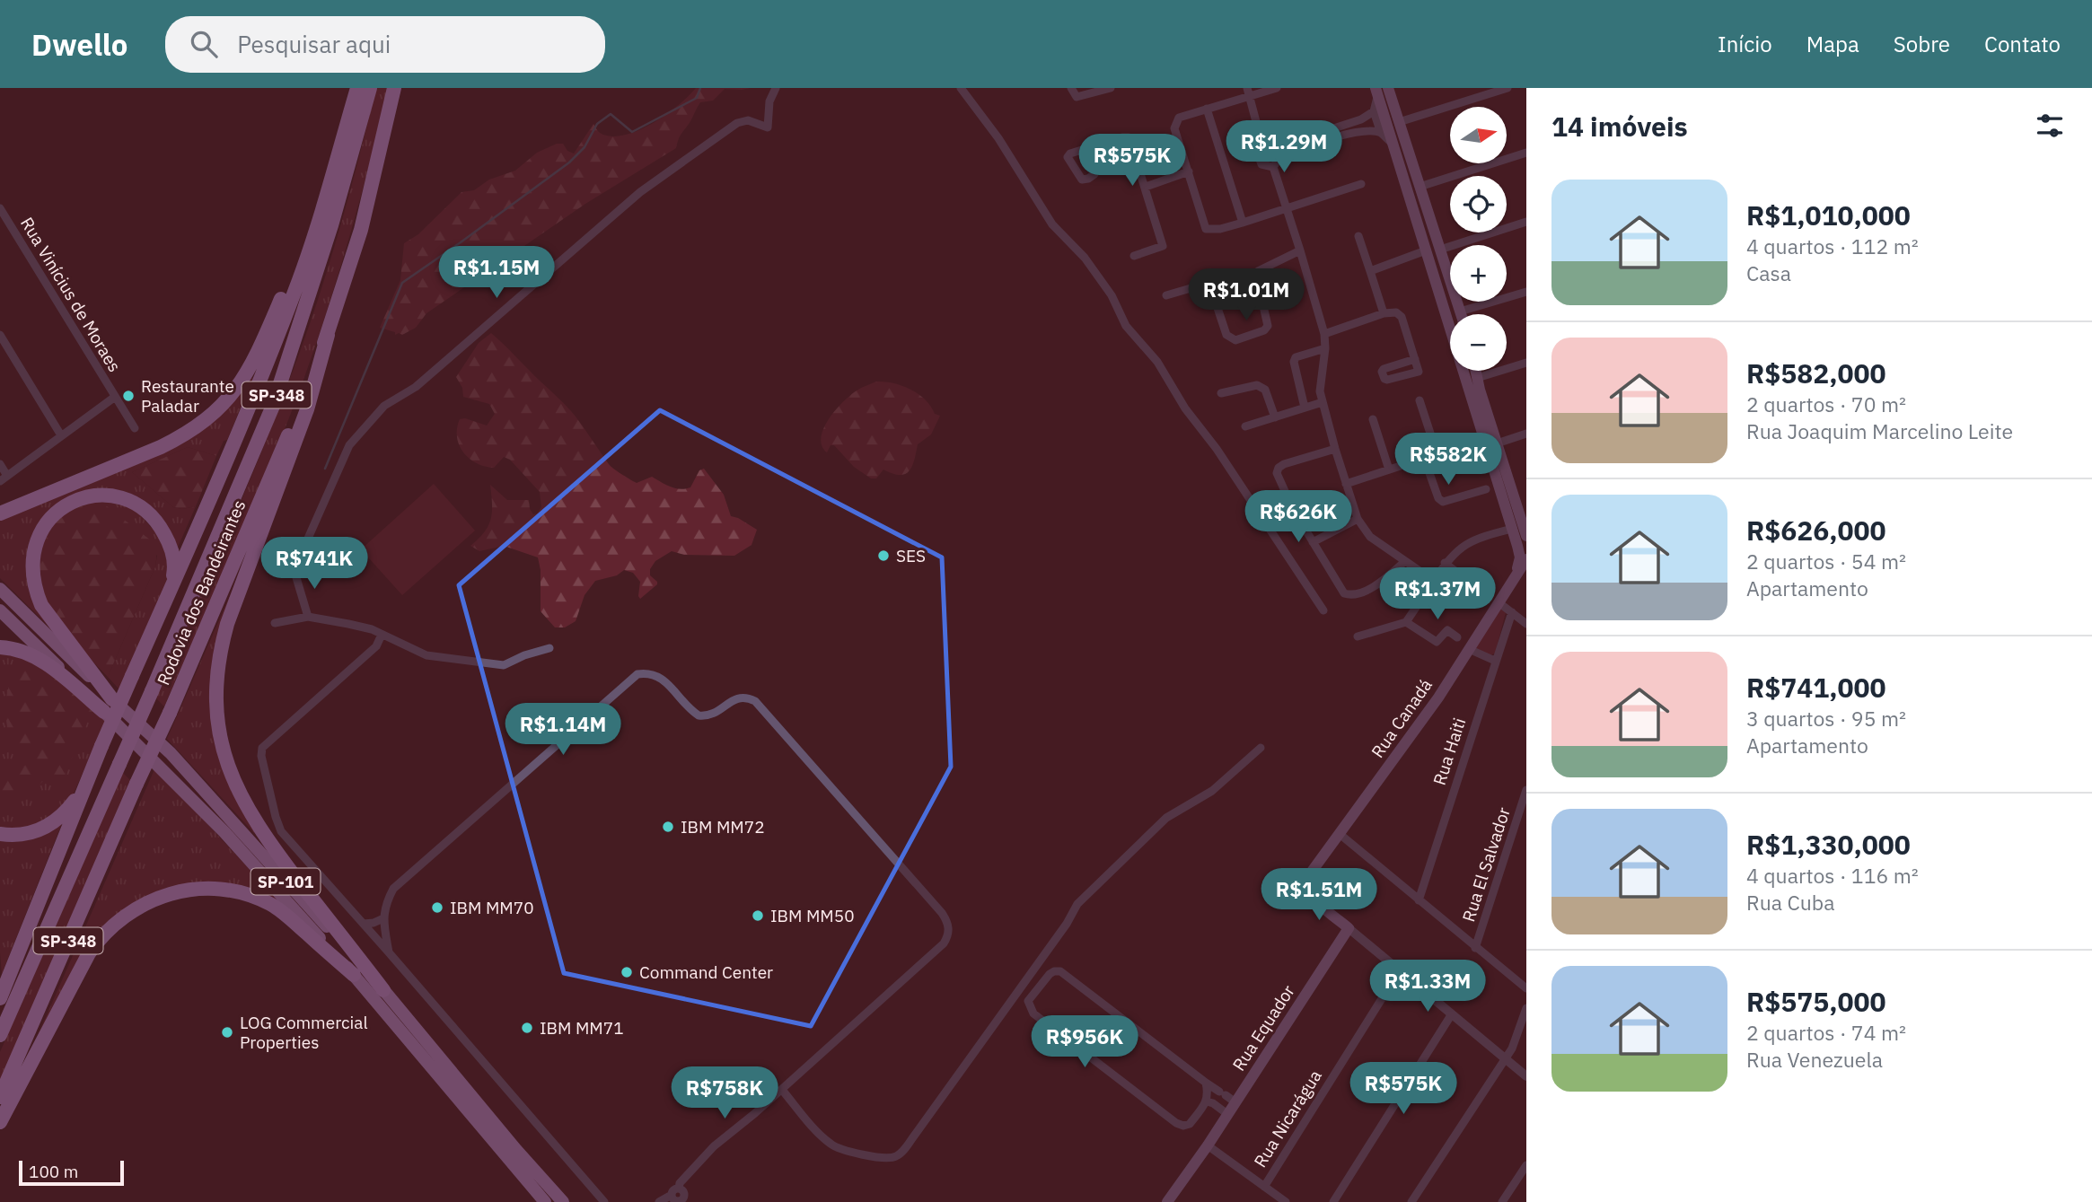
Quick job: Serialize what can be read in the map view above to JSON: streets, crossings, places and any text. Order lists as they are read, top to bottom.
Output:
{
  "streets": {
    "highway": ["SP-348", "Rodovia dos Bandeirantes", "SP-101"],
    "main road": ["Rua Canadá", "Rua Equador"],
    "street": [
      "Rua Vinícius de Moraes",
      "Rua Haiti",
      "Rua El Salvador",
      "Rua Nicarágua"
    ]
  },
  "crossings": [
    ["Rua Canadá", "Rua Equador"]
  ],
  "places": [
    "Restaurante Paladar",
    "SES",
    "IBM MM72",
    "IBM MM70",
    "IBM MM50",
    "Command Center",
    "IBM MM71",
    "LOG Commercial Properties"
  ],
  "scale_bar": "100 m",
  "north": "right",
  "page": {
    "header": "Dwello",
    "search": "Pesquisar aqui",
    "nav": [
      "Início",
      "Mapa",
      "Sobre",
      "Contato"
    ],
    "heading": "14 imóveis",
    "map_buttons": ["+", "−"],
    "price": [
      "R$1.29M",
      "R$575K",
      "R$1.15M",
      "R$1.01M",
      "R$582K",
      "R$626K",
      "R$741K",
      "R$1.37M",
      "R$1.14M",
      "R$1.51M",
      "R$1.33M",
      "R$956K",
      "R$575K",
      "R$758K"
    ],
    "list": [
      {
        "name": "R$1,010,000",
        "note": "4 quartos · 112 m² · Casa"
      },
      {
        "name": "R$582,000",
        "note": "2 quartos · 70 m² · Rua Joaquim Marcelino Leite"
      },
      {
        "name": "R$626,000",
        "note": "2 quartos · 54 m² · Apartamento"
      },
      {
        "name": "R$741,000",
        "note": "3 quartos · 95 m² · Apartamento"
      },
      {
        "name": "R$1,330,000",
        "note": "4 quartos · 116 m² · Rua Cuba"
      },
      {
        "name": "R$575,000",
        "note": "2 quartos · 74 m² · Rua Venezuela"
      }
    ],
    "scale": "100 m"
  }
}
